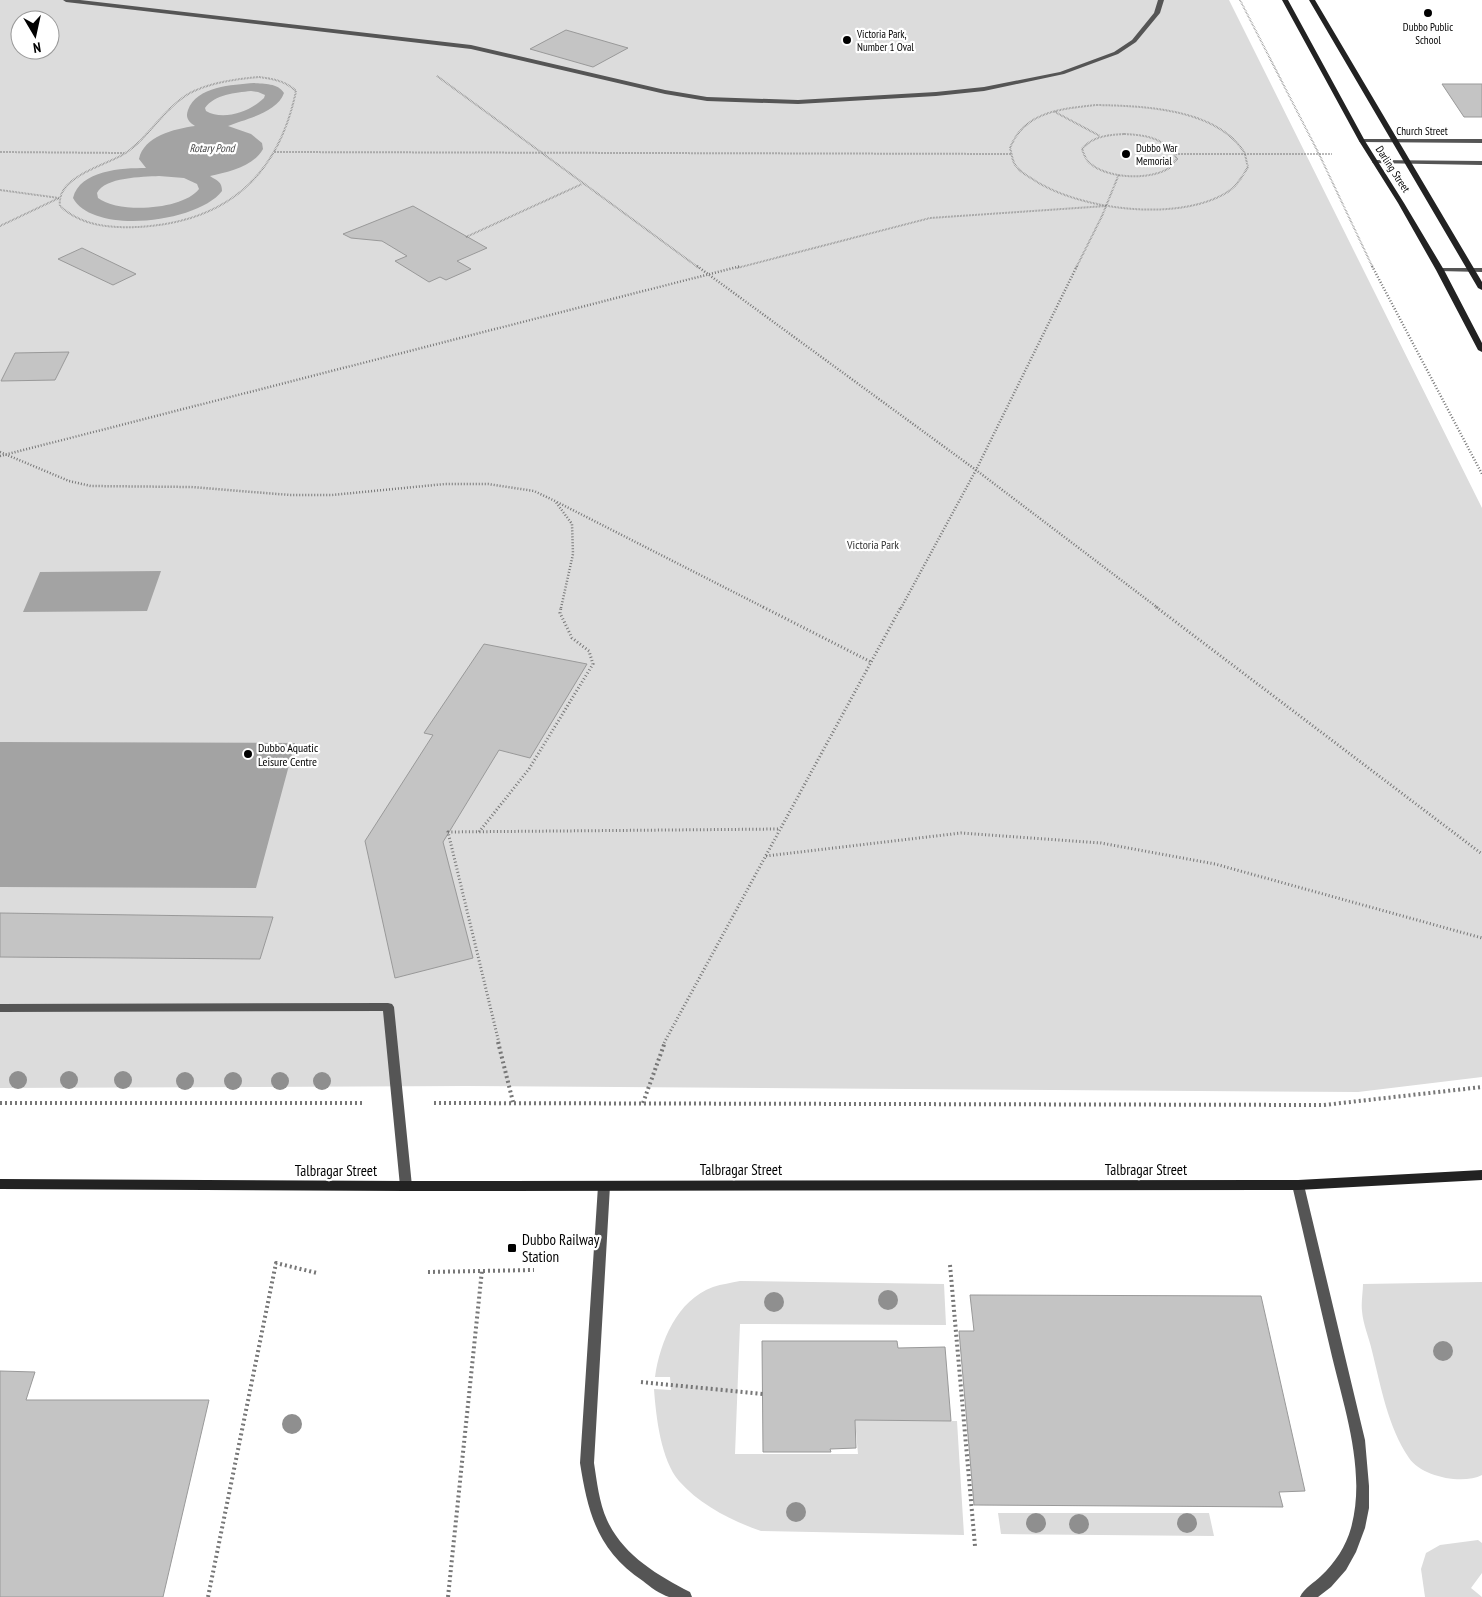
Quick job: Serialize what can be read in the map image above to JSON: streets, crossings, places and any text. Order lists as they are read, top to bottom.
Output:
{
  "streets": {
    "street": ["Church Street", "Darling Street", "Talbragar Street"]
  },
  "crossings": [
    ["Church Street", "Darling Street"]
  ],
  "water": ["Rotary Pond"],
  "parks": ["Victoria Park"],
  "places": {
    "other": [
      "Dubbo Public School",
      "Victoria Park, Number 1 Oval",
      "Dubbo War Memorial",
      "Dubbo Aquatic Leisure Centre"
    ],
    "transit": ["Dubbo Railway Station"]
  },
  "north": "bottom"
}
